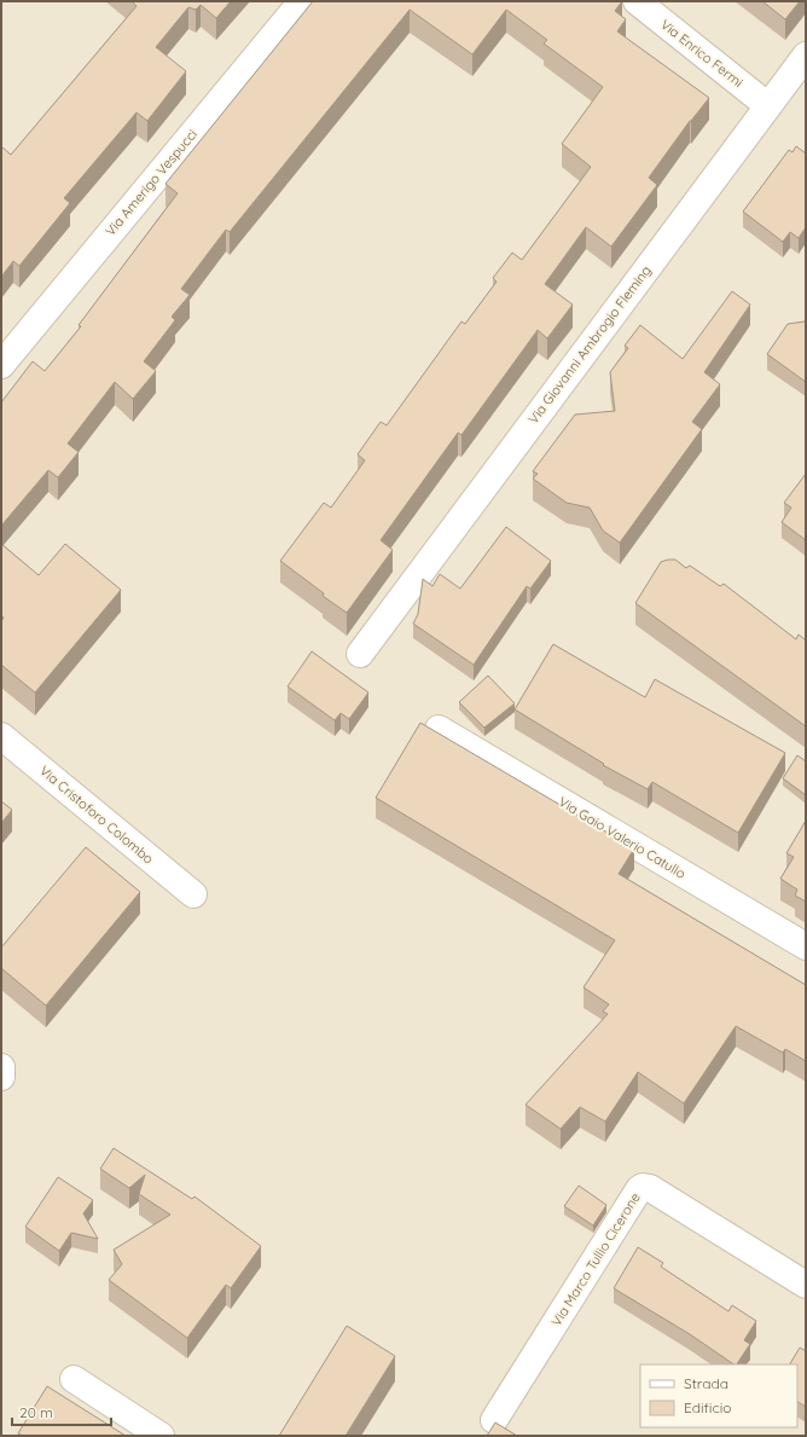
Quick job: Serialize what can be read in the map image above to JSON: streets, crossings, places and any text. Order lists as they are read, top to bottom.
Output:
{
  "streets": {
    "street": [
      "Via Enrico Fermi",
      "Via Amerigo Vespucci",
      "Via Giovanni Ambrogio Fleming",
      "Via Cristoforo Colombo",
      "Via Gaio Valerio Catullo",
      "Via Marco Tullio Cicerone"
    ]
  },
  "crossings": [
    ["Via Enrico Fermi", "Via Giovanni Ambrogio Fleming"]
  ],
  "legend": ["Strada", "Edificio"],
  "scale_bar": "20 m"
}
